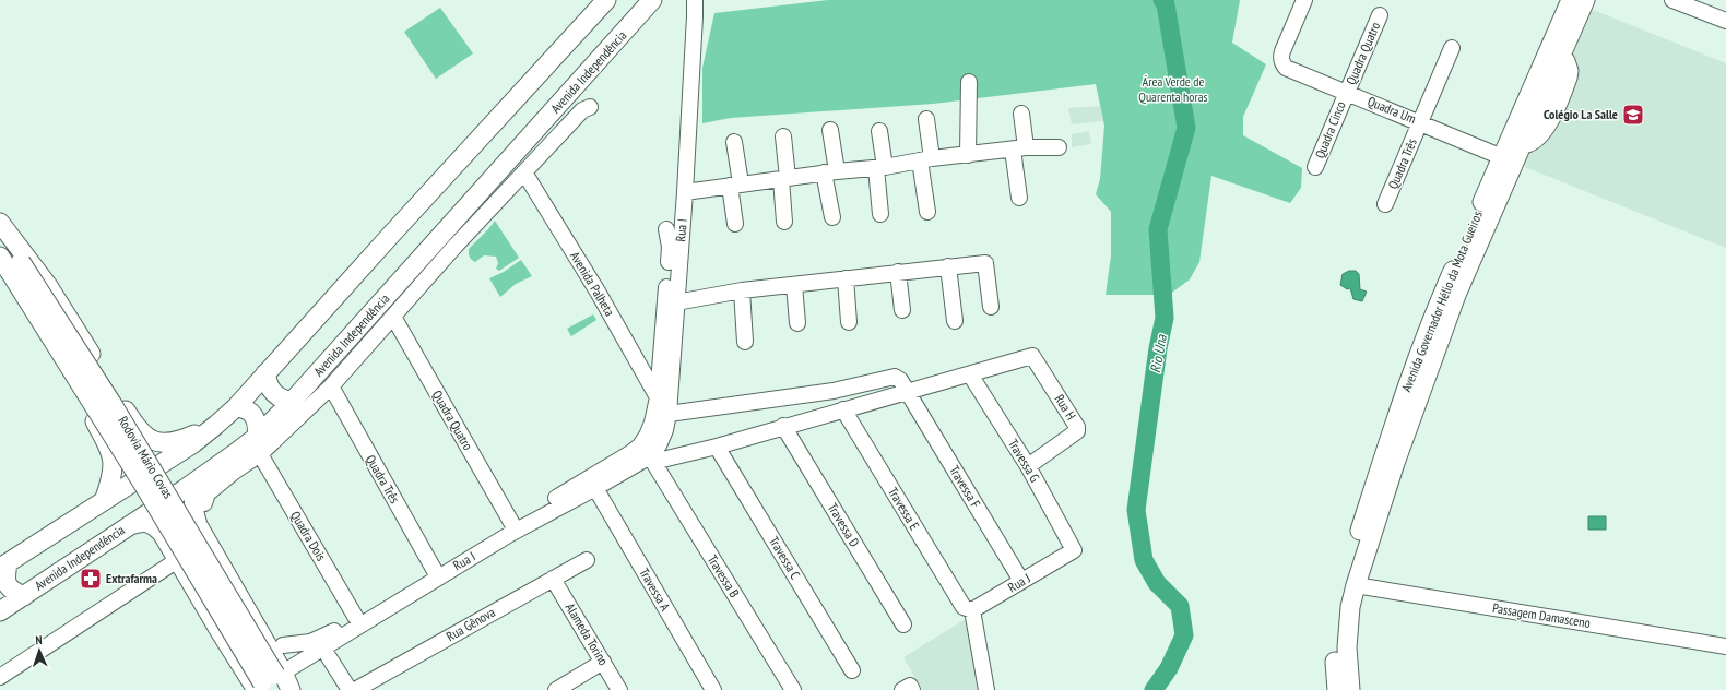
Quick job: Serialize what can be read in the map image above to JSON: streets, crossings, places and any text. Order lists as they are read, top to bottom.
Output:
{
  "streets": {
    "main road": ["Avenida Independência", "Avenida Governador Hélio da Mota Gueiros", "Rodovia Mário Covas"],
    "street": [
      "Quadra Quatro",
      "Quadra Um",
      "Quadra Cinco",
      "Quadra Três",
      "Rua I",
      "Avenida Palheta",
      "Rua H",
      "Travessa G",
      "Travessa F",
      "Travessa E",
      "Travessa D",
      "Quadra Dois",
      "Travessa C",
      "Travessa B",
      "Rua J",
      "Travessa A",
      "Passagem Damasceno",
      "Rua Gênova",
      "Alameda Torino"
    ]
  },
  "crossings": [
    ["Quadra Quatro", "Quadra Um"],
    ["Quadra Quatro", "Quadra Cinco"],
    ["Avenida Independência", "Quadra Dois"],
    ["Quadra Um", "Quadra Cinco"],
    ["Quadra Um", "Quadra Três"],
    ["Quadra Um", "Avenida Governador Hélio da Mota Gueiros"],
    ["Rua I", "Rua H"],
    ["Rua I", "Rodovia Mário Covas"],
    ["Rua I", "Travessa G"],
    ["Rua I", "Travessa F"],
    ["Rua I", "Travessa E"],
    ["Rua I", "Travessa D"],
    ["Rua I", "Travessa C"],
    ["Rua I", "Travessa B"],
    ["Rua I", "Travessa A"],
    ["Avenida Governador Hélio da Mota Gueiros", "Passagem Damasceno"],
    ["Rua H", "Travessa G"],
    ["Travessa G", "Rua J"],
    ["Travessa F", "Rua J"],
    ["Travessa E", "Rua J"],
    ["Rua Gênova", "Alameda Torino"]
  ],
  "water": ["Rio Una"],
  "parks": ["Área Verde de Quarenta horas"],
  "places": {
    "school or university": ["Colégio La Salle"],
    "pharmacy": ["Extrafarma"]
  },
  "north": "top"
}
